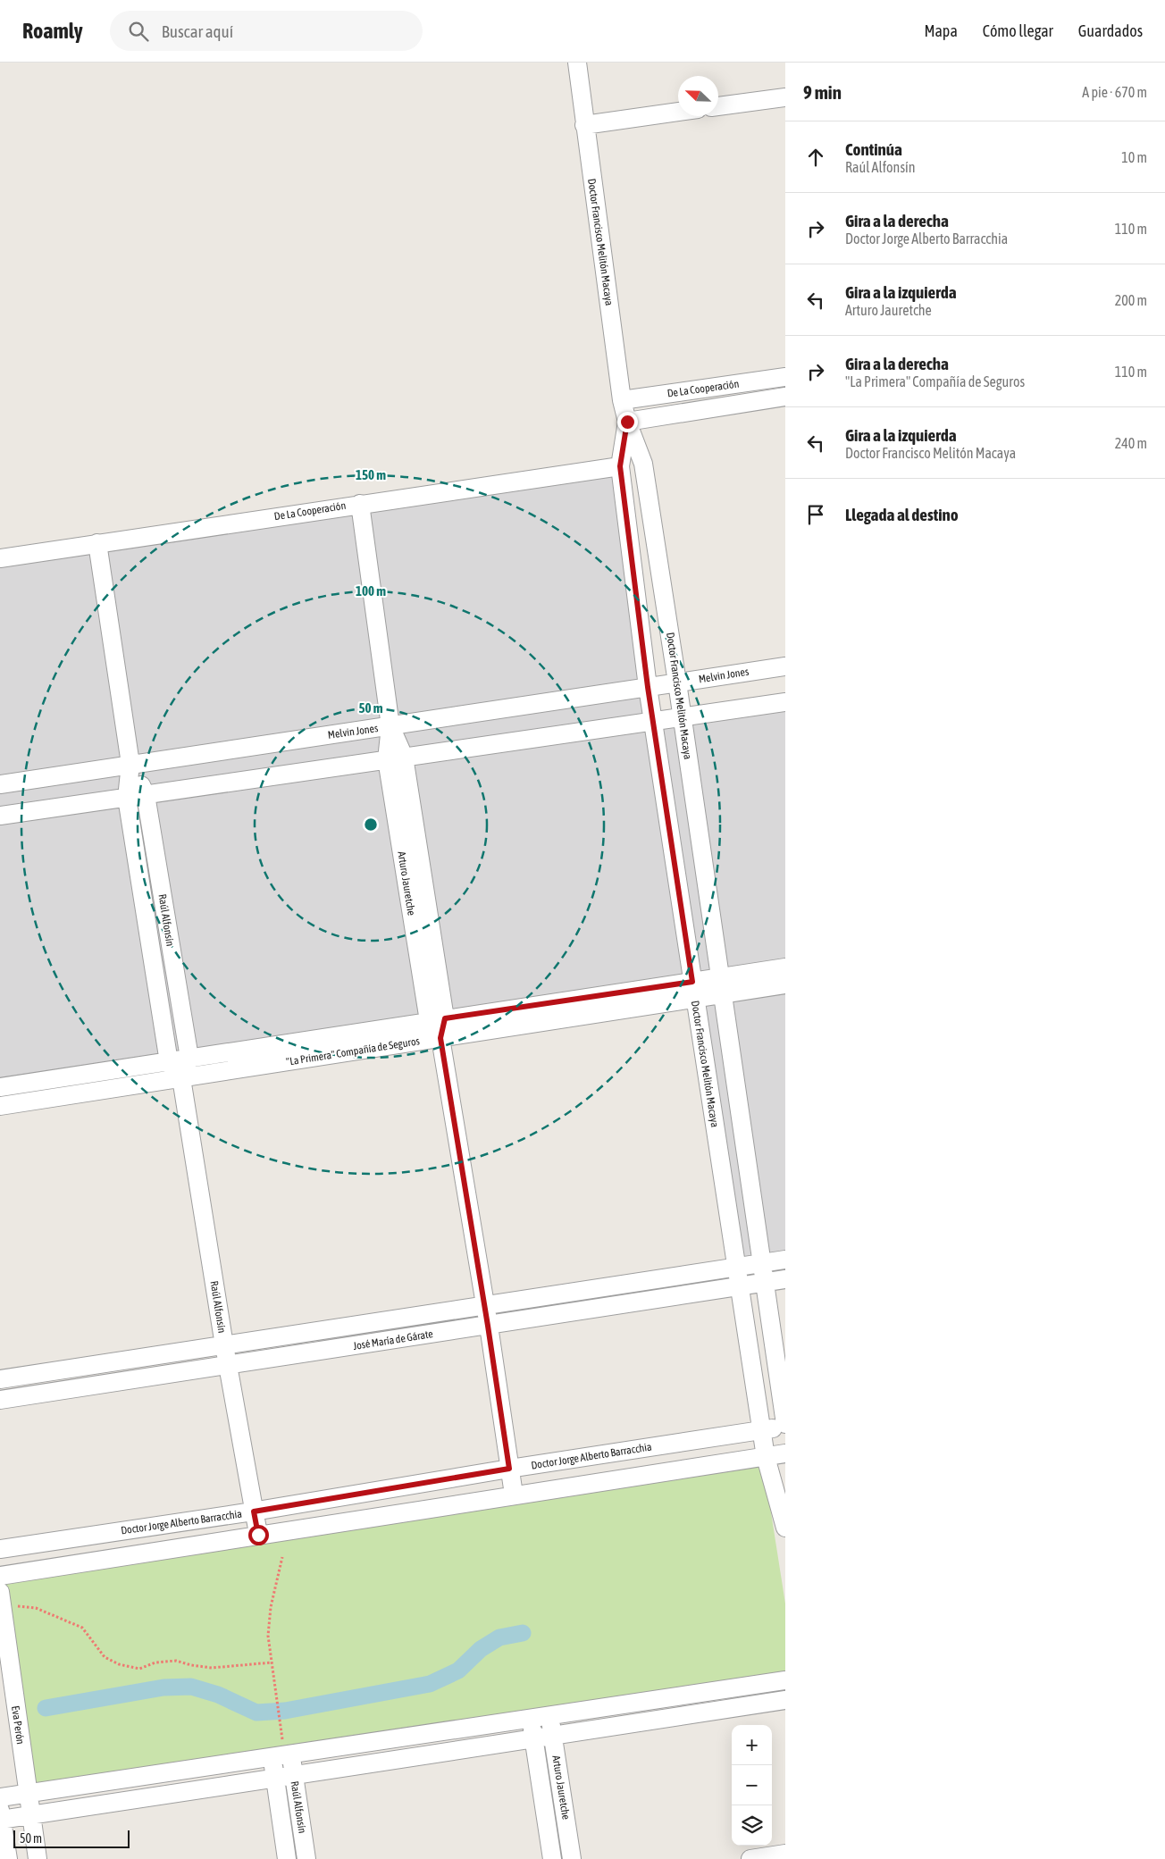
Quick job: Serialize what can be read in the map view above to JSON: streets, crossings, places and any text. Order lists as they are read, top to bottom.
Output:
{
  "streets": {
    "street": [
      "Doctor Francisco Melitón Macaya",
      "De La Cooperación",
      "Melvin Jones",
      "Arturo Jauretche",
      "Raúl Alfonsín",
      "\"La Primera\" Compañía de Seguros",
      "José María de Gárate",
      "Doctor Jorge Alberto Barracchia",
      "Eva Perón"
    ]
  },
  "crossings": [
    ["Doctor Francisco Melitón Macaya", "De La Cooperación"],
    ["Doctor Francisco Melitón Macaya", "Melvin Jones"],
    ["Doctor Francisco Melitón Macaya", "\"La Primera\" Compañía de Seguros"],
    ["Doctor Francisco Melitón Macaya", "José María de Gárate"],
    ["Doctor Francisco Melitón Macaya", "Doctor Jorge Alberto Barracchia"],
    ["De La Cooperación", "Arturo Jauretche"],
    ["De La Cooperación", "Raúl Alfonsín"],
    ["Melvin Jones", "Arturo Jauretche"],
    ["Melvin Jones", "Raúl Alfonsín"],
    ["Arturo Jauretche", "\"La Primera\" Compañía de Seguros"],
    ["Arturo Jauretche", "José María de Gárate"],
    ["Arturo Jauretche", "Doctor Jorge Alberto Barracchia"],
    ["Raúl Alfonsín", "\"La Primera\" Compañía de Seguros"],
    ["Raúl Alfonsín", "José María de Gárate"],
    ["Raúl Alfonsín", "Doctor Jorge Alberto Barracchia"]
  ],
  "scale_bar": "50 m",
  "north": "top left",
  "page": {
    "header": "Roamly",
    "search": "Buscar aquí",
    "nav": ["Mapa", "Cómo llegar", "Guardados"],
    "heading": ["9 min", "A pie · 670 m"],
    "list": [
      ["Continúa", "Raúl Alfonsín", "10 m"],
      ["Gira a la derecha", "Doctor Jorge Alberto Barracchia", "110 m"],
      ["Gira a la izquierda", "Arturo Jauretche", "200 m"],
      ["Gira a la derecha", "\"La Primera\" Compañía de Seguros", "110 m"],
      ["Gira a la izquierda", "Doctor Francisco Melitón Macaya", "240 m"],
      "Llegada al destino"
    ],
    "map_buttons": ["+", "−"],
    "scale": "50 m"
  },
  "rings": ["150 m", "100 m", "50 m"]
}
